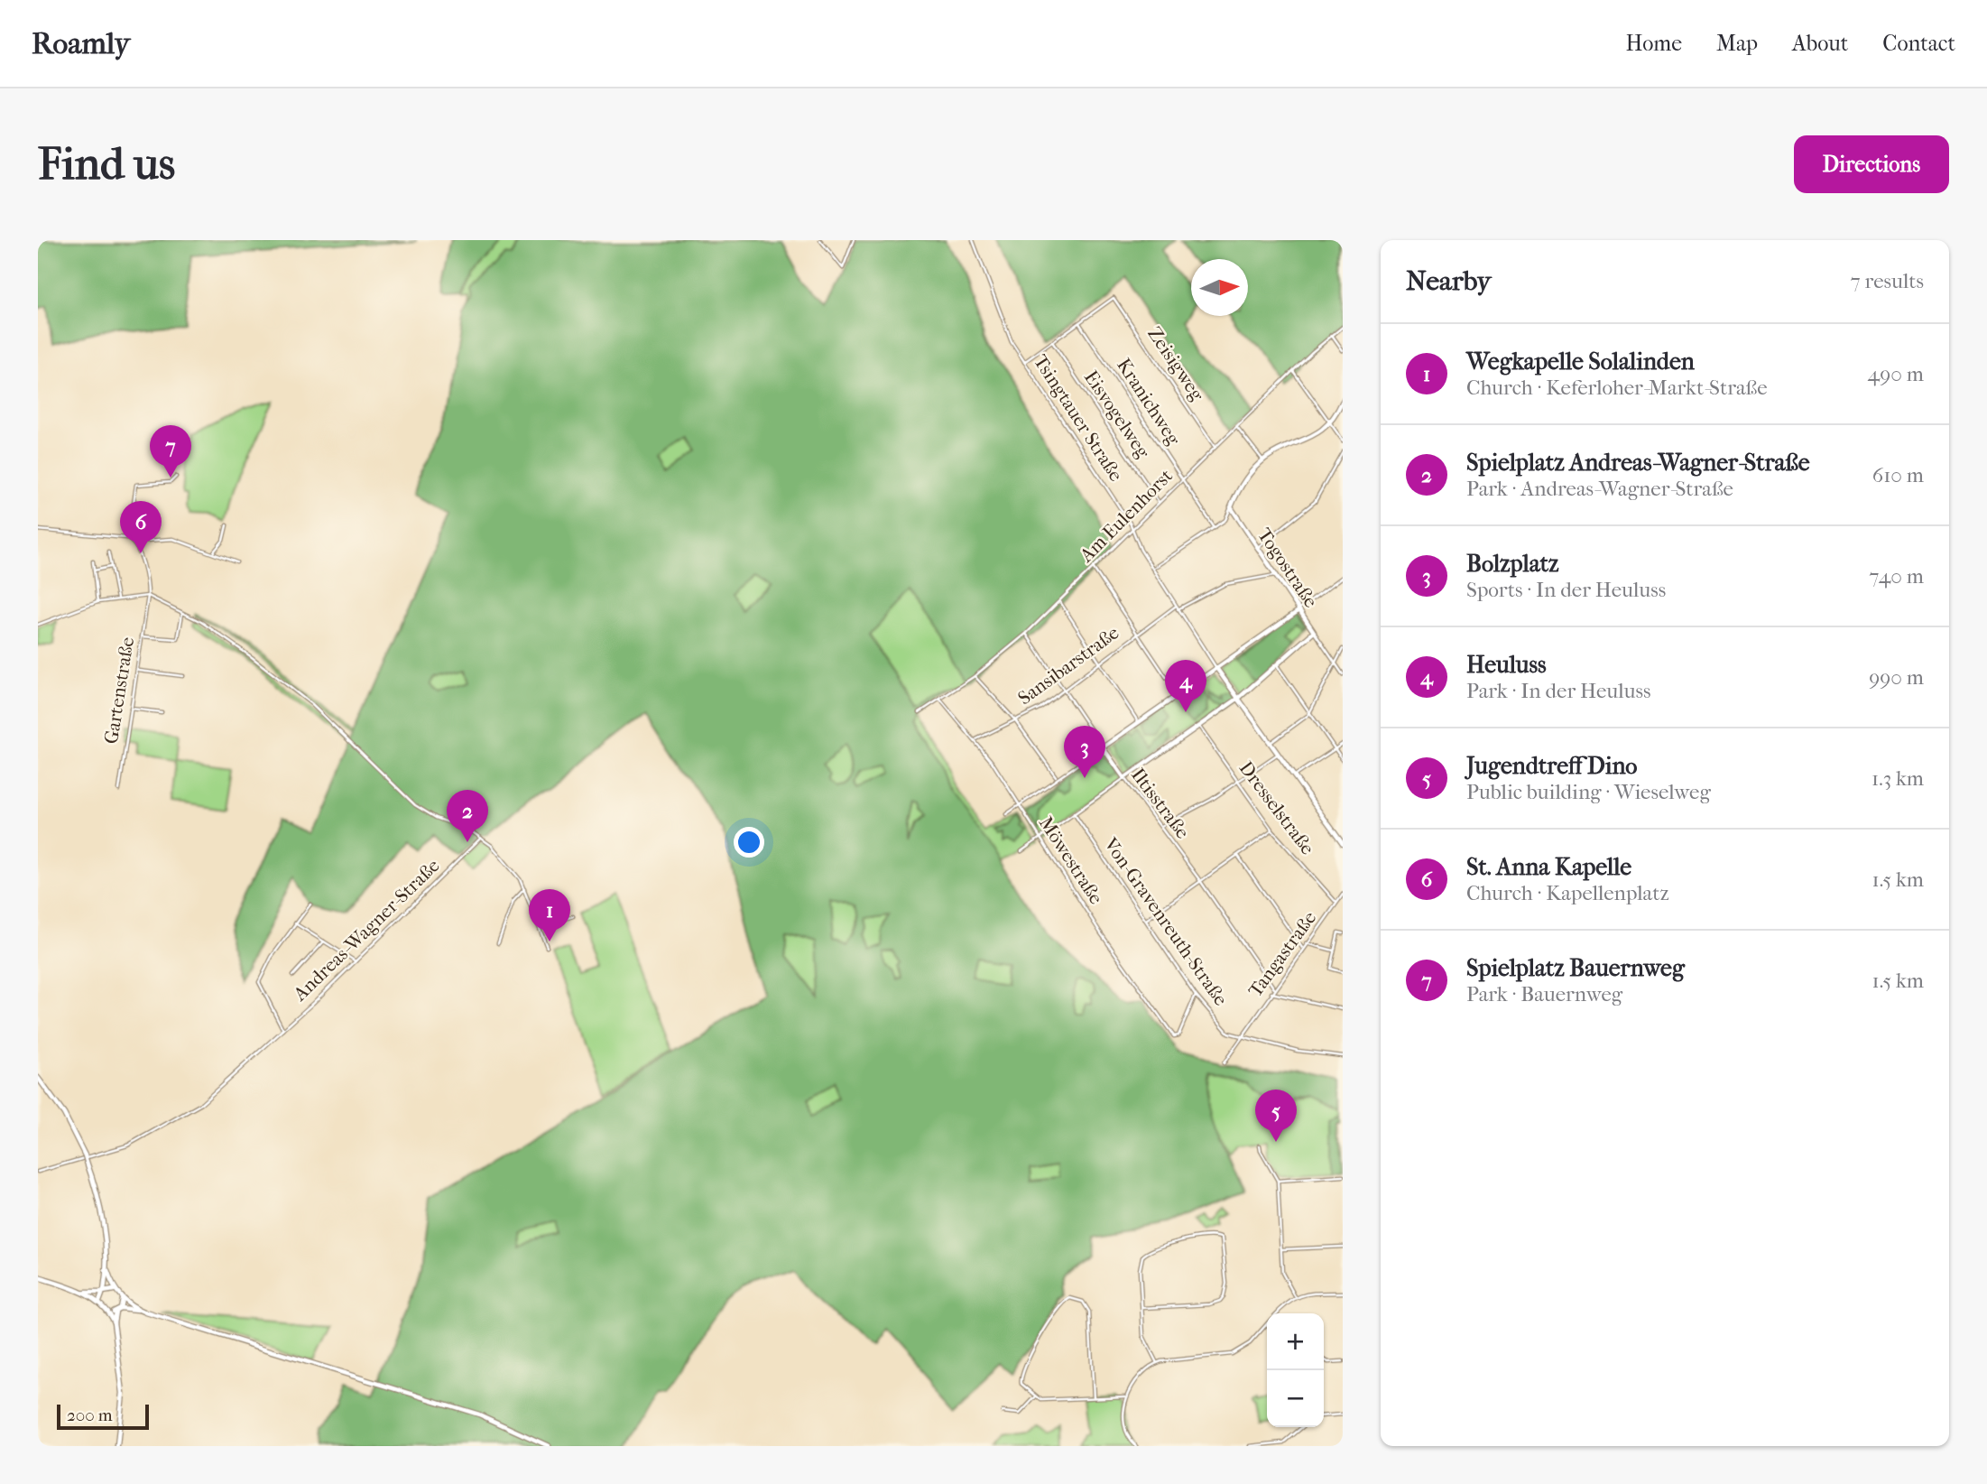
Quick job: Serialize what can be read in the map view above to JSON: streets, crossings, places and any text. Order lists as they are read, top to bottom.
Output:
{
  "streets": {
    "street": [
      "Zeisigweg",
      "Kranichweg",
      "Eisvogelweg",
      "Tsingtauer Straße",
      "Am Eulenhorst",
      "Togostraße",
      "Sansibarstraße",
      "Gartenstraße",
      "Iltisstraße",
      "Dresselstraße",
      "Möwestraße",
      "Von-Gravenreuth-Straße",
      "Andreas-Wagner-Straße",
      "Tangastraße"
    ]
  },
  "crossings": [
    ["Zeisigweg", "Kranichweg"],
    ["Zeisigweg", "Am Eulenhorst"],
    ["Kranichweg", "Am Eulenhorst"],
    ["Eisvogelweg", "Am Eulenhorst"],
    ["Tsingtauer Straße", "Am Eulenhorst"],
    ["Tsingtauer Straße", "Sansibarstraße"],
    ["Am Eulenhorst", "Iltisstraße"],
    ["Am Eulenhorst", "Möwestraße"],
    ["Togostraße", "Sansibarstraße"],
    ["Sansibarstraße", "Iltisstraße"],
    ["Sansibarstraße", "Möwestraße"],
    ["Iltisstraße", "Tangastraße"],
    ["Dresselstraße", "Tangastraße"],
    ["Möwestraße", "Von-Gravenreuth-Straße"],
    ["Von-Gravenreuth-Straße", "Tangastraße"]
  ],
  "scale_bar": "200 m",
  "north": "right",
  "page": {
    "header": "Roamly",
    "nav": [
      "Home",
      "Map",
      "About",
      "Contact"
    ],
    "buttons": "Directions",
    "title": "Find us",
    "heading": ["Nearby", "7 results"],
    "list": [
      {
        "mark": "1",
        "name": "Wegkapelle Solalinden",
        "note": "Church · Keferloher-Markt-Straße",
        "value": "490 m"
      },
      {
        "mark": "2",
        "name": "Spielplatz Andreas-Wagner-Straße",
        "note": "Park · Andreas-Wagner-Straße",
        "value": "610 m"
      },
      {
        "mark": "3",
        "name": "Bolzplatz",
        "note": "Sports · In der Heuluss",
        "value": "740 m"
      },
      {
        "mark": "4",
        "name": "Heuluss",
        "note": "Park · In der Heuluss",
        "value": "990 m"
      },
      {
        "mark": "5",
        "name": "Jugendtreff Dino",
        "note": "Public building · Wieselweg",
        "value": "1.3 km"
      },
      {
        "mark": "6",
        "name": "St. Anna Kapelle",
        "note": "Church · Kapellenplatz",
        "value": "1.5 km"
      },
      {
        "mark": "7",
        "name": "Spielplatz Bauernweg",
        "note": "Park · Bauernweg",
        "value": "1.5 km"
      }
    ],
    "pins": [
      "7",
      "6",
      "4",
      "3",
      "2",
      "1",
      "5"
    ],
    "map_buttons": ["+", "−"],
    "scale": "200 m"
  }
}
